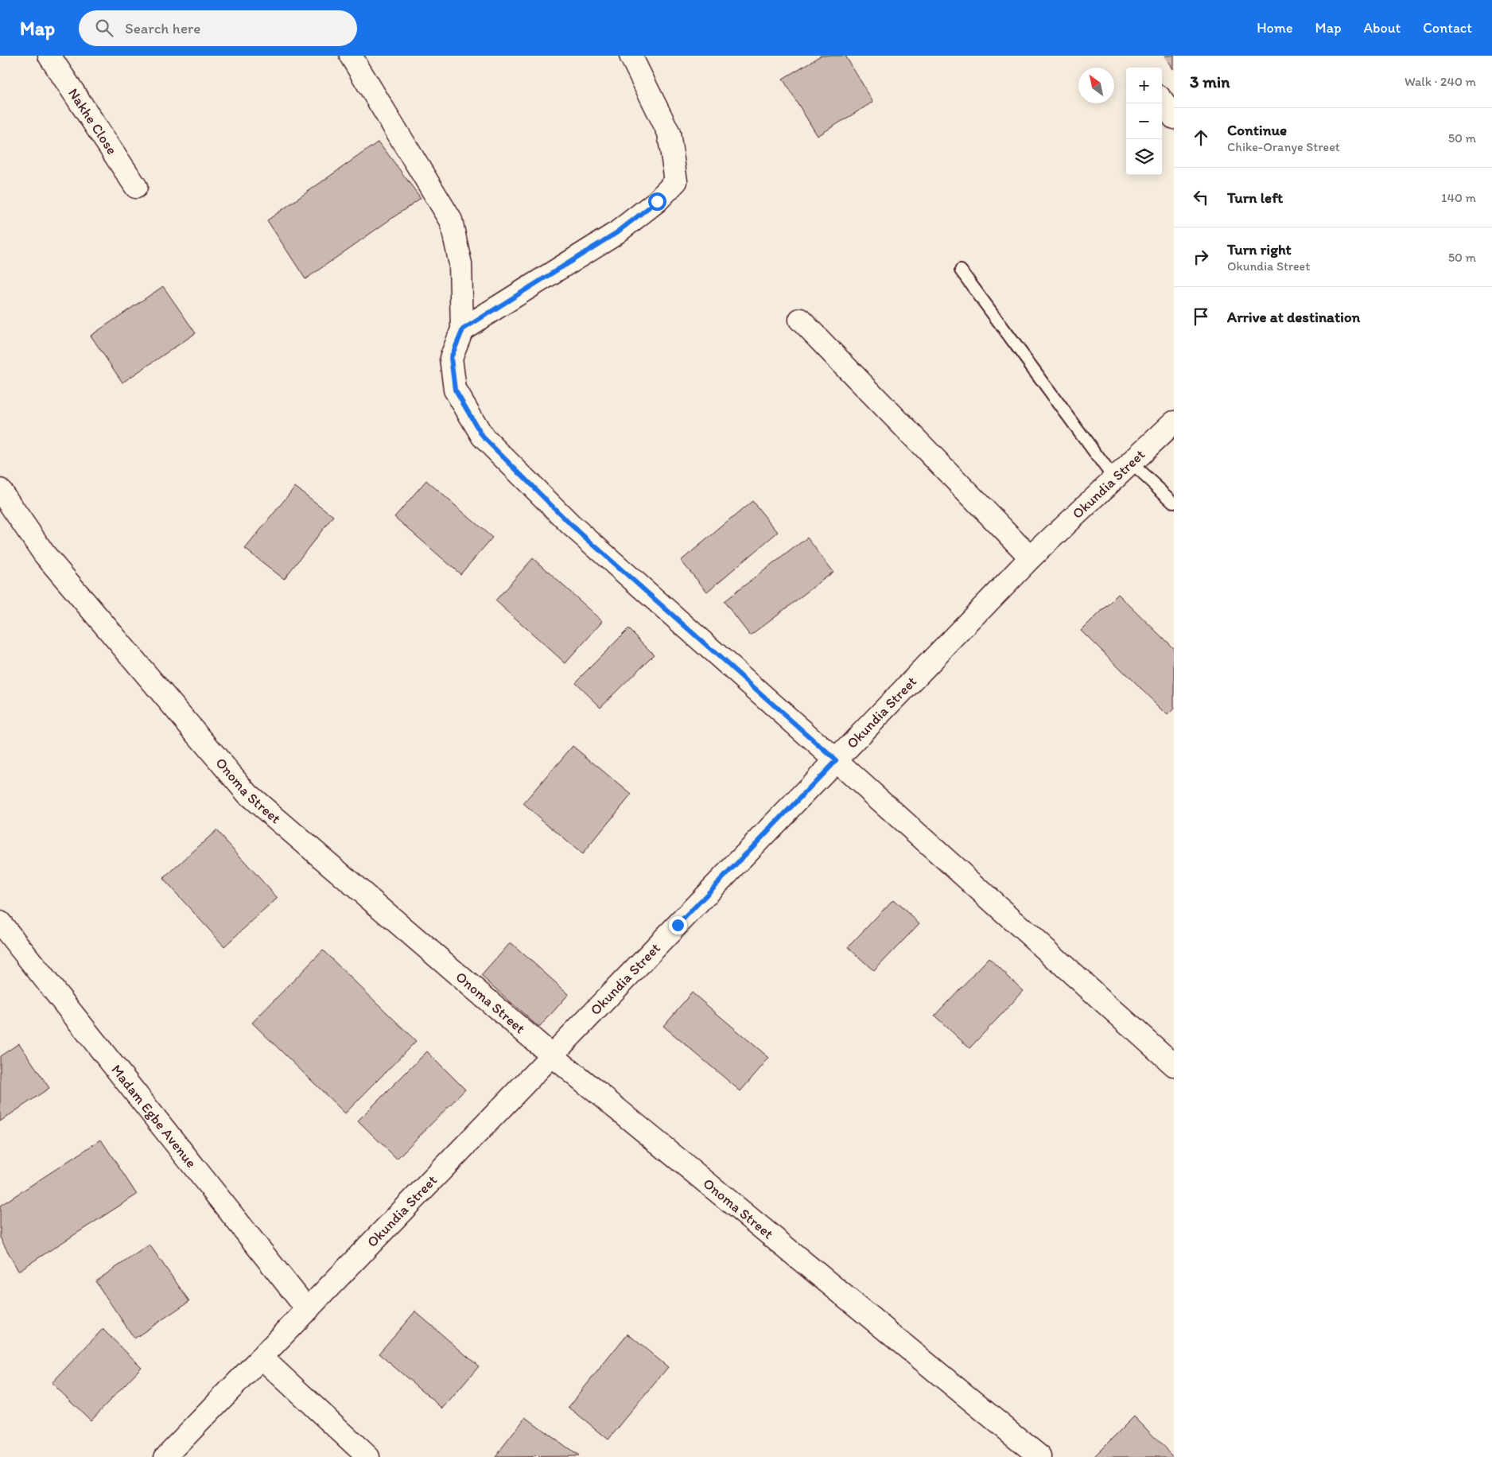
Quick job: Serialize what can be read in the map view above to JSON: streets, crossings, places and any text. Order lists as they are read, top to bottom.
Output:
{
  "streets": {
    "street": [
      "Nakhe Close",
      "Okundia Street",
      "Onoma Street",
      "Madam Egbe Avenue"
    ]
  },
  "crossings": [
    ["Okundia Street", "Onoma Street"],
    ["Okundia Street", "Madam Egbe Avenue"]
  ],
  "north": "top left",
  "page": {
    "header": "Map",
    "search": "Search here",
    "nav": [
      "Home",
      "Map",
      "About",
      "Contact"
    ],
    "heading": ["3 min", "Walk · 240 m"],
    "map_buttons": ["+", "−"],
    "list": [
      ["Continue", "Chike-Oranye Street", "50 m"],
      ["Turn left", "140 m"],
      ["Turn right", "Okundia Street", "50 m"],
      "Arrive at destination"
    ]
  }
}
